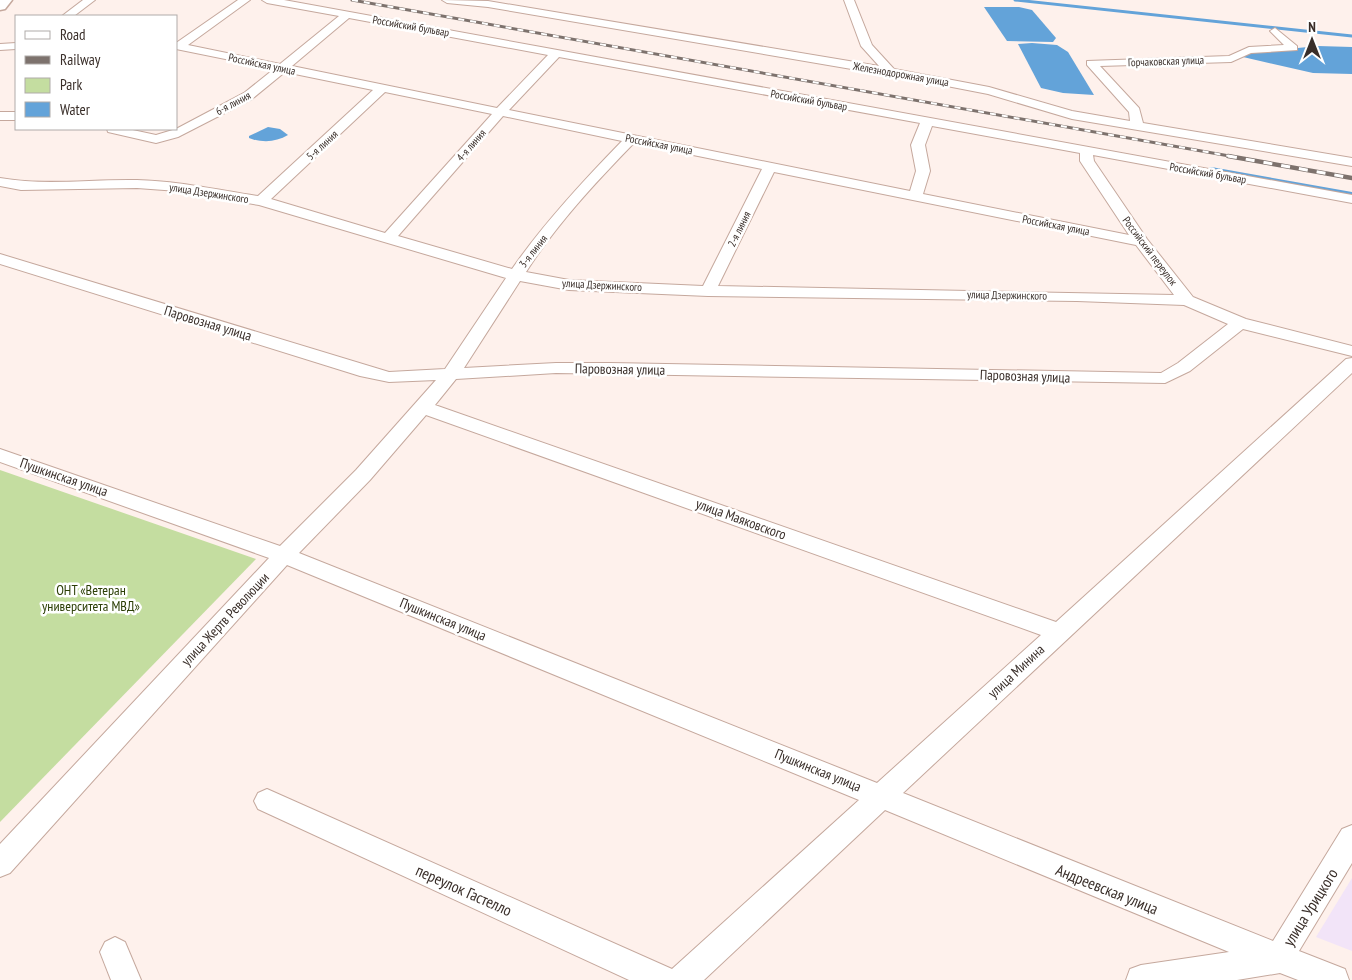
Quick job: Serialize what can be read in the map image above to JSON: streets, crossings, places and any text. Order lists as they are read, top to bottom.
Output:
{
  "streets": {
    "street": [
      "Российский бульвар",
      "Горчаковская улица",
      "Российская улица",
      "Железнодорожная улица",
      "6-я линия",
      "5-я линия",
      "4-я линия",
      "улица Дзержинского",
      "2-я линия",
      "3-я линия",
      "Российский переулок",
      "Паровозная улица",
      "Пушкинская улица",
      "улица Маяковского",
      "улица Жертв Революции",
      "улица Минина",
      "Андреевская улица",
      "переулок Гастелло",
      "улица Урицкого"
    ]
  },
  "crossings": [
    ["Российский бульвар", "6-я линия"],
    ["Российский бульвар", "4-я линия"],
    ["Российский бульвар", "Российский переулок"],
    ["Горчаковская улица", "Железнодорожная улица"],
    ["Российская улица", "6-я линия"],
    ["Российская улица", "5-я линия"],
    ["Российская улица", "4-я линия"],
    ["Российская улица", "2-я линия"],
    ["Российская улица", "3-я линия"],
    ["Российская улица", "Российский переулок"],
    ["5-я линия", "улица Дзержинского"],
    ["4-я линия", "улица Дзержинского"],
    ["улица Дзержинского", "2-я линия"],
    ["улица Дзержинского", "3-я линия"],
    ["улица Дзержинского", "Российский переулок"],
    ["3-я линия", "Паровозная улица"],
    ["3-я линия", "улица Жертв Революции"],
    ["Российский переулок", "Паровозная улица"],
    ["Паровозная улица", "улица Жертв Революции"],
    ["Пушкинская улица", "улица Жертв Революции"],
    ["Пушкинская улица", "улица Минина"],
    ["Пушкинская улица", "Андреевская улица"],
    ["улица Маяковского", "улица Жертв Революции"],
    ["улица Маяковского", "улица Минина"],
    ["улица Минина", "Андреевская улица"],
    ["Андреевская улица", "улица Урицкого"]
  ],
  "parks": ["ОНТ «Ветеран университета МВД»"],
  "legend": [
    "Road",
    "Railway",
    "Park",
    "Water"
  ],
  "north": "top"
}
